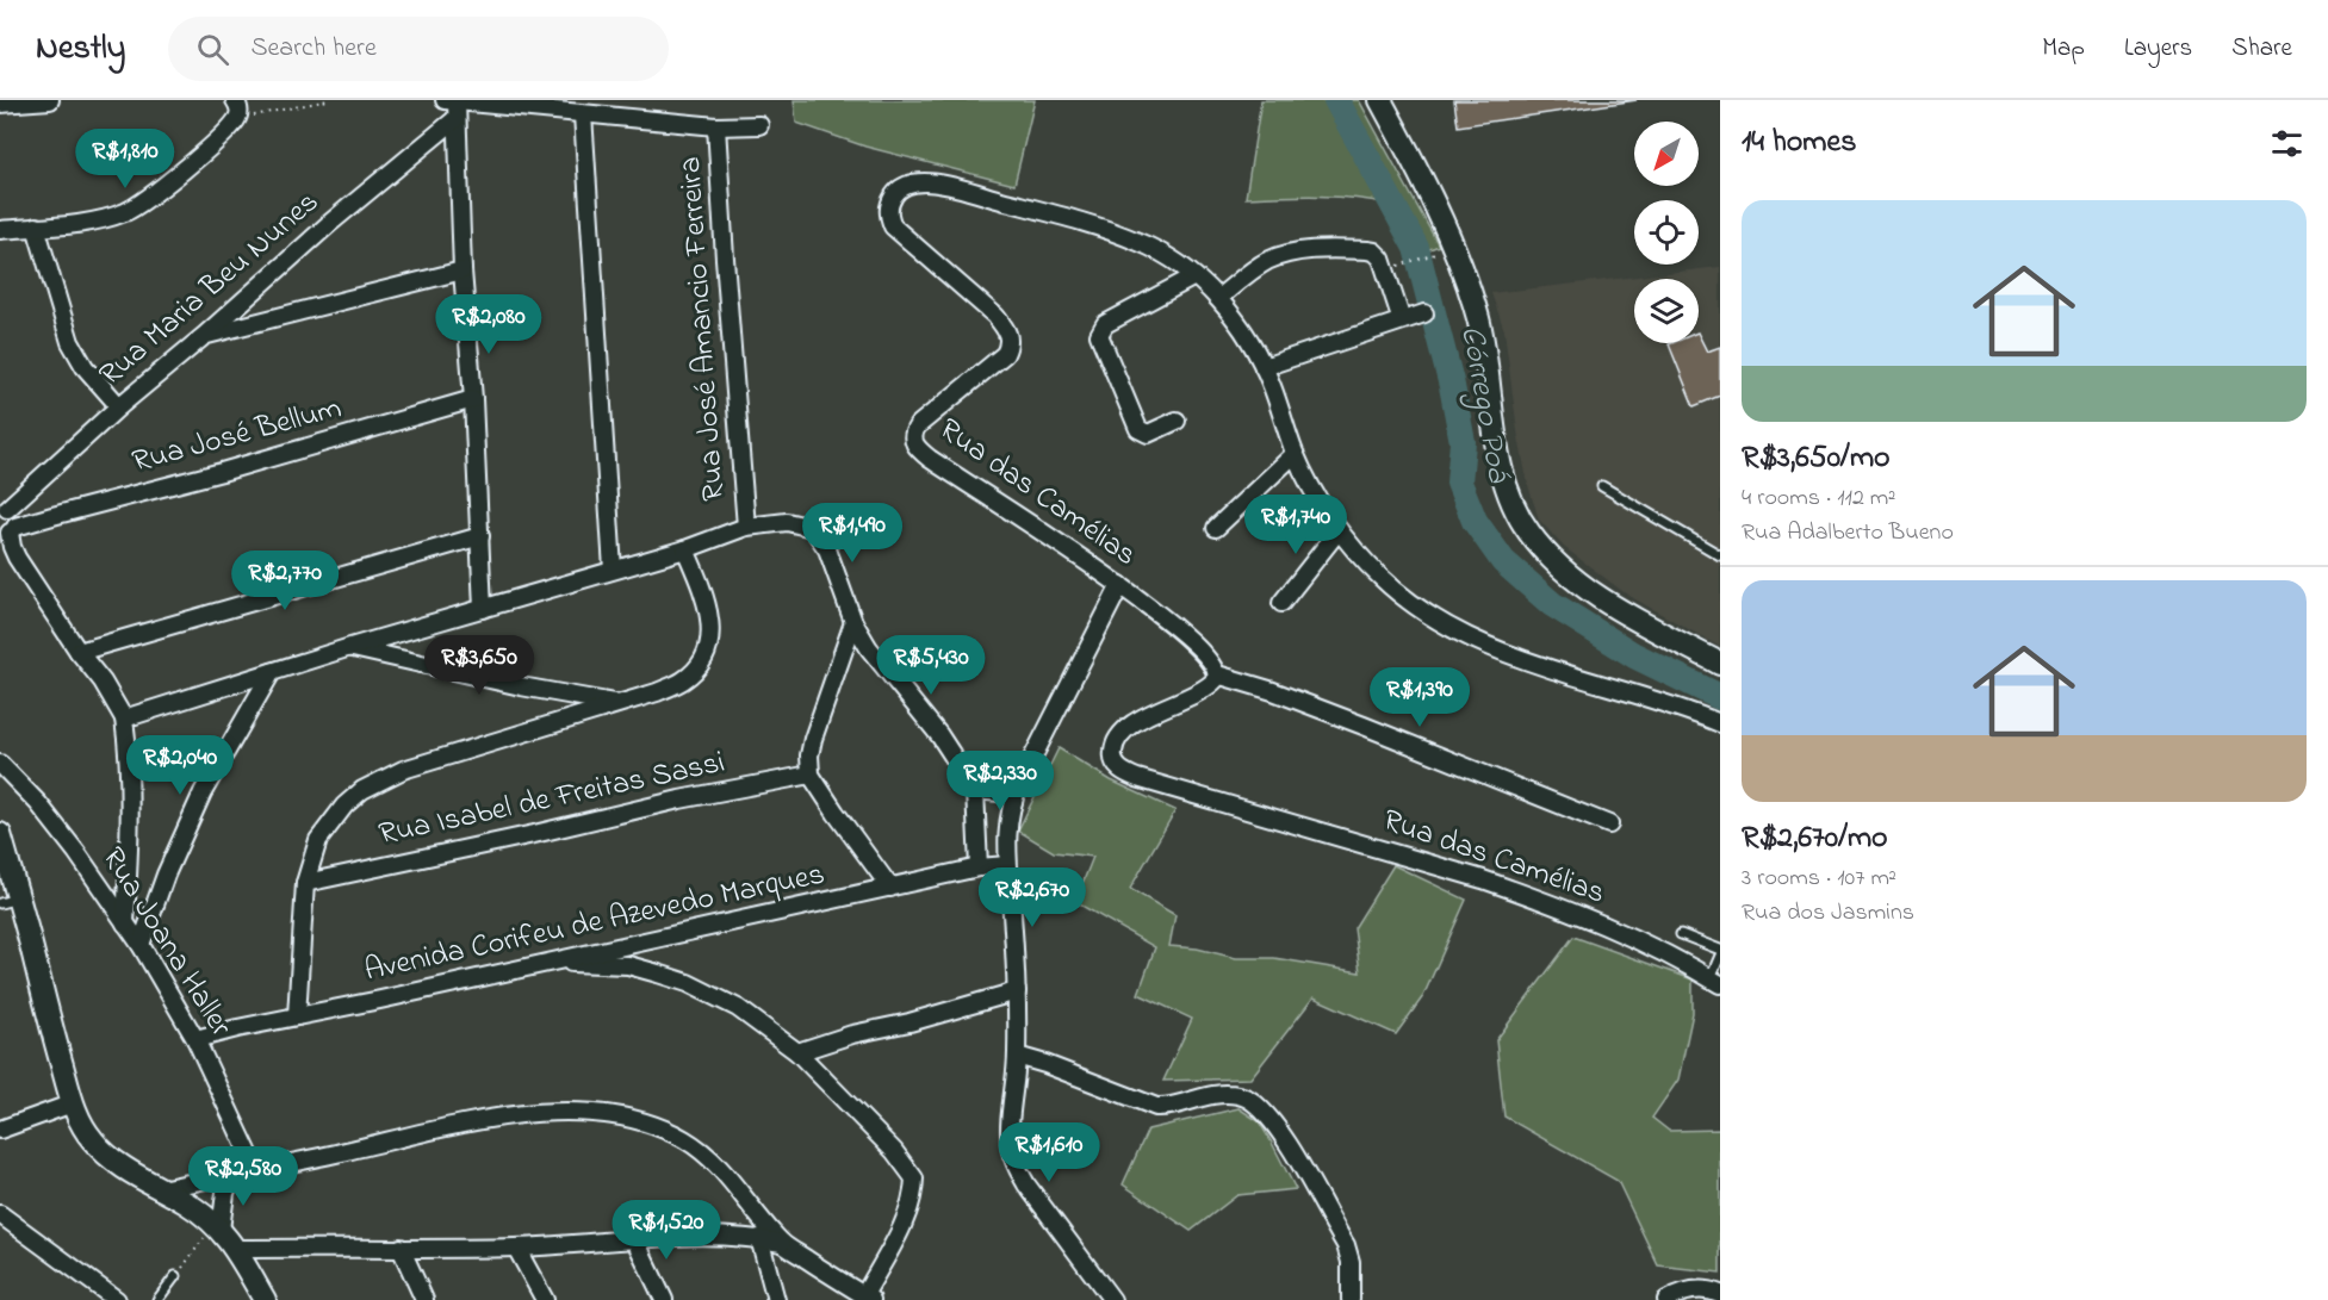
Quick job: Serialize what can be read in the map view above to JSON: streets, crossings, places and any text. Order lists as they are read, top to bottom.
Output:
{
  "streets": {
    "street": [
      "Rua Maria Beu Nunes",
      "Rua José Amancio Ferreira",
      "Rua José Bellum",
      "Rua das Camélias",
      "Rua Isabel de Freitas Sassi",
      "Avenida Corifeu de Azevedo Marques",
      "Rua Joana Haller"
    ]
  },
  "crossings": [
    ["Avenida Corifeu de Azevedo Marques", "Rua Joana Haller"]
  ],
  "water": ["Córrego Poá"],
  "north": "bottom left",
  "page": {
    "header": "Nestly",
    "search": "Search here",
    "nav": ["Map", "Layers", "Share"],
    "heading": "14 homes",
    "price": [
      "R$1,810",
      "R$2,080",
      "R$1,740",
      "R$1,490",
      "R$2,770",
      "R$3,650",
      "R$5,430",
      "R$1,390",
      "R$2,040",
      "R$2,330",
      "R$2,670",
      "R$1,610",
      "R$2,580",
      "R$1,520"
    ],
    "list": [
      {
        "name": "R$3,650/mo",
        "note": "4 rooms · 112 m² · Rua Adalberto Bueno"
      },
      {
        "name": "R$2,670/mo",
        "note": "3 rooms · 107 m² · Rua dos Jasmins"
      }
    ]
  }
}
